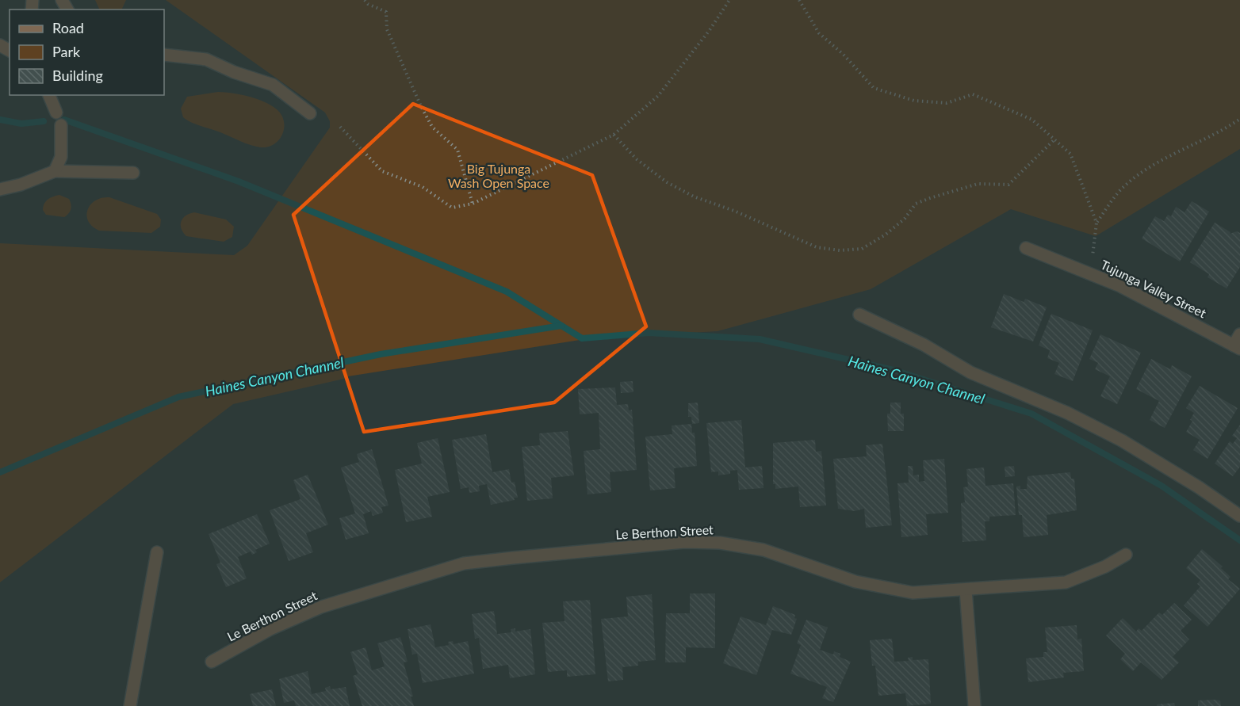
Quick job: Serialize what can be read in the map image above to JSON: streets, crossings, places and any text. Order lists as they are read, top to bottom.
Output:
{
  "streets": {
    "street": ["Tujunga Valley Street", "Le Berthon Street"]
  },
  "water": ["Haines Canyon Channel"],
  "parks": ["Big Tujunga Wash Open Space"],
  "legend": ["Road", "Park", "Building"]
}
